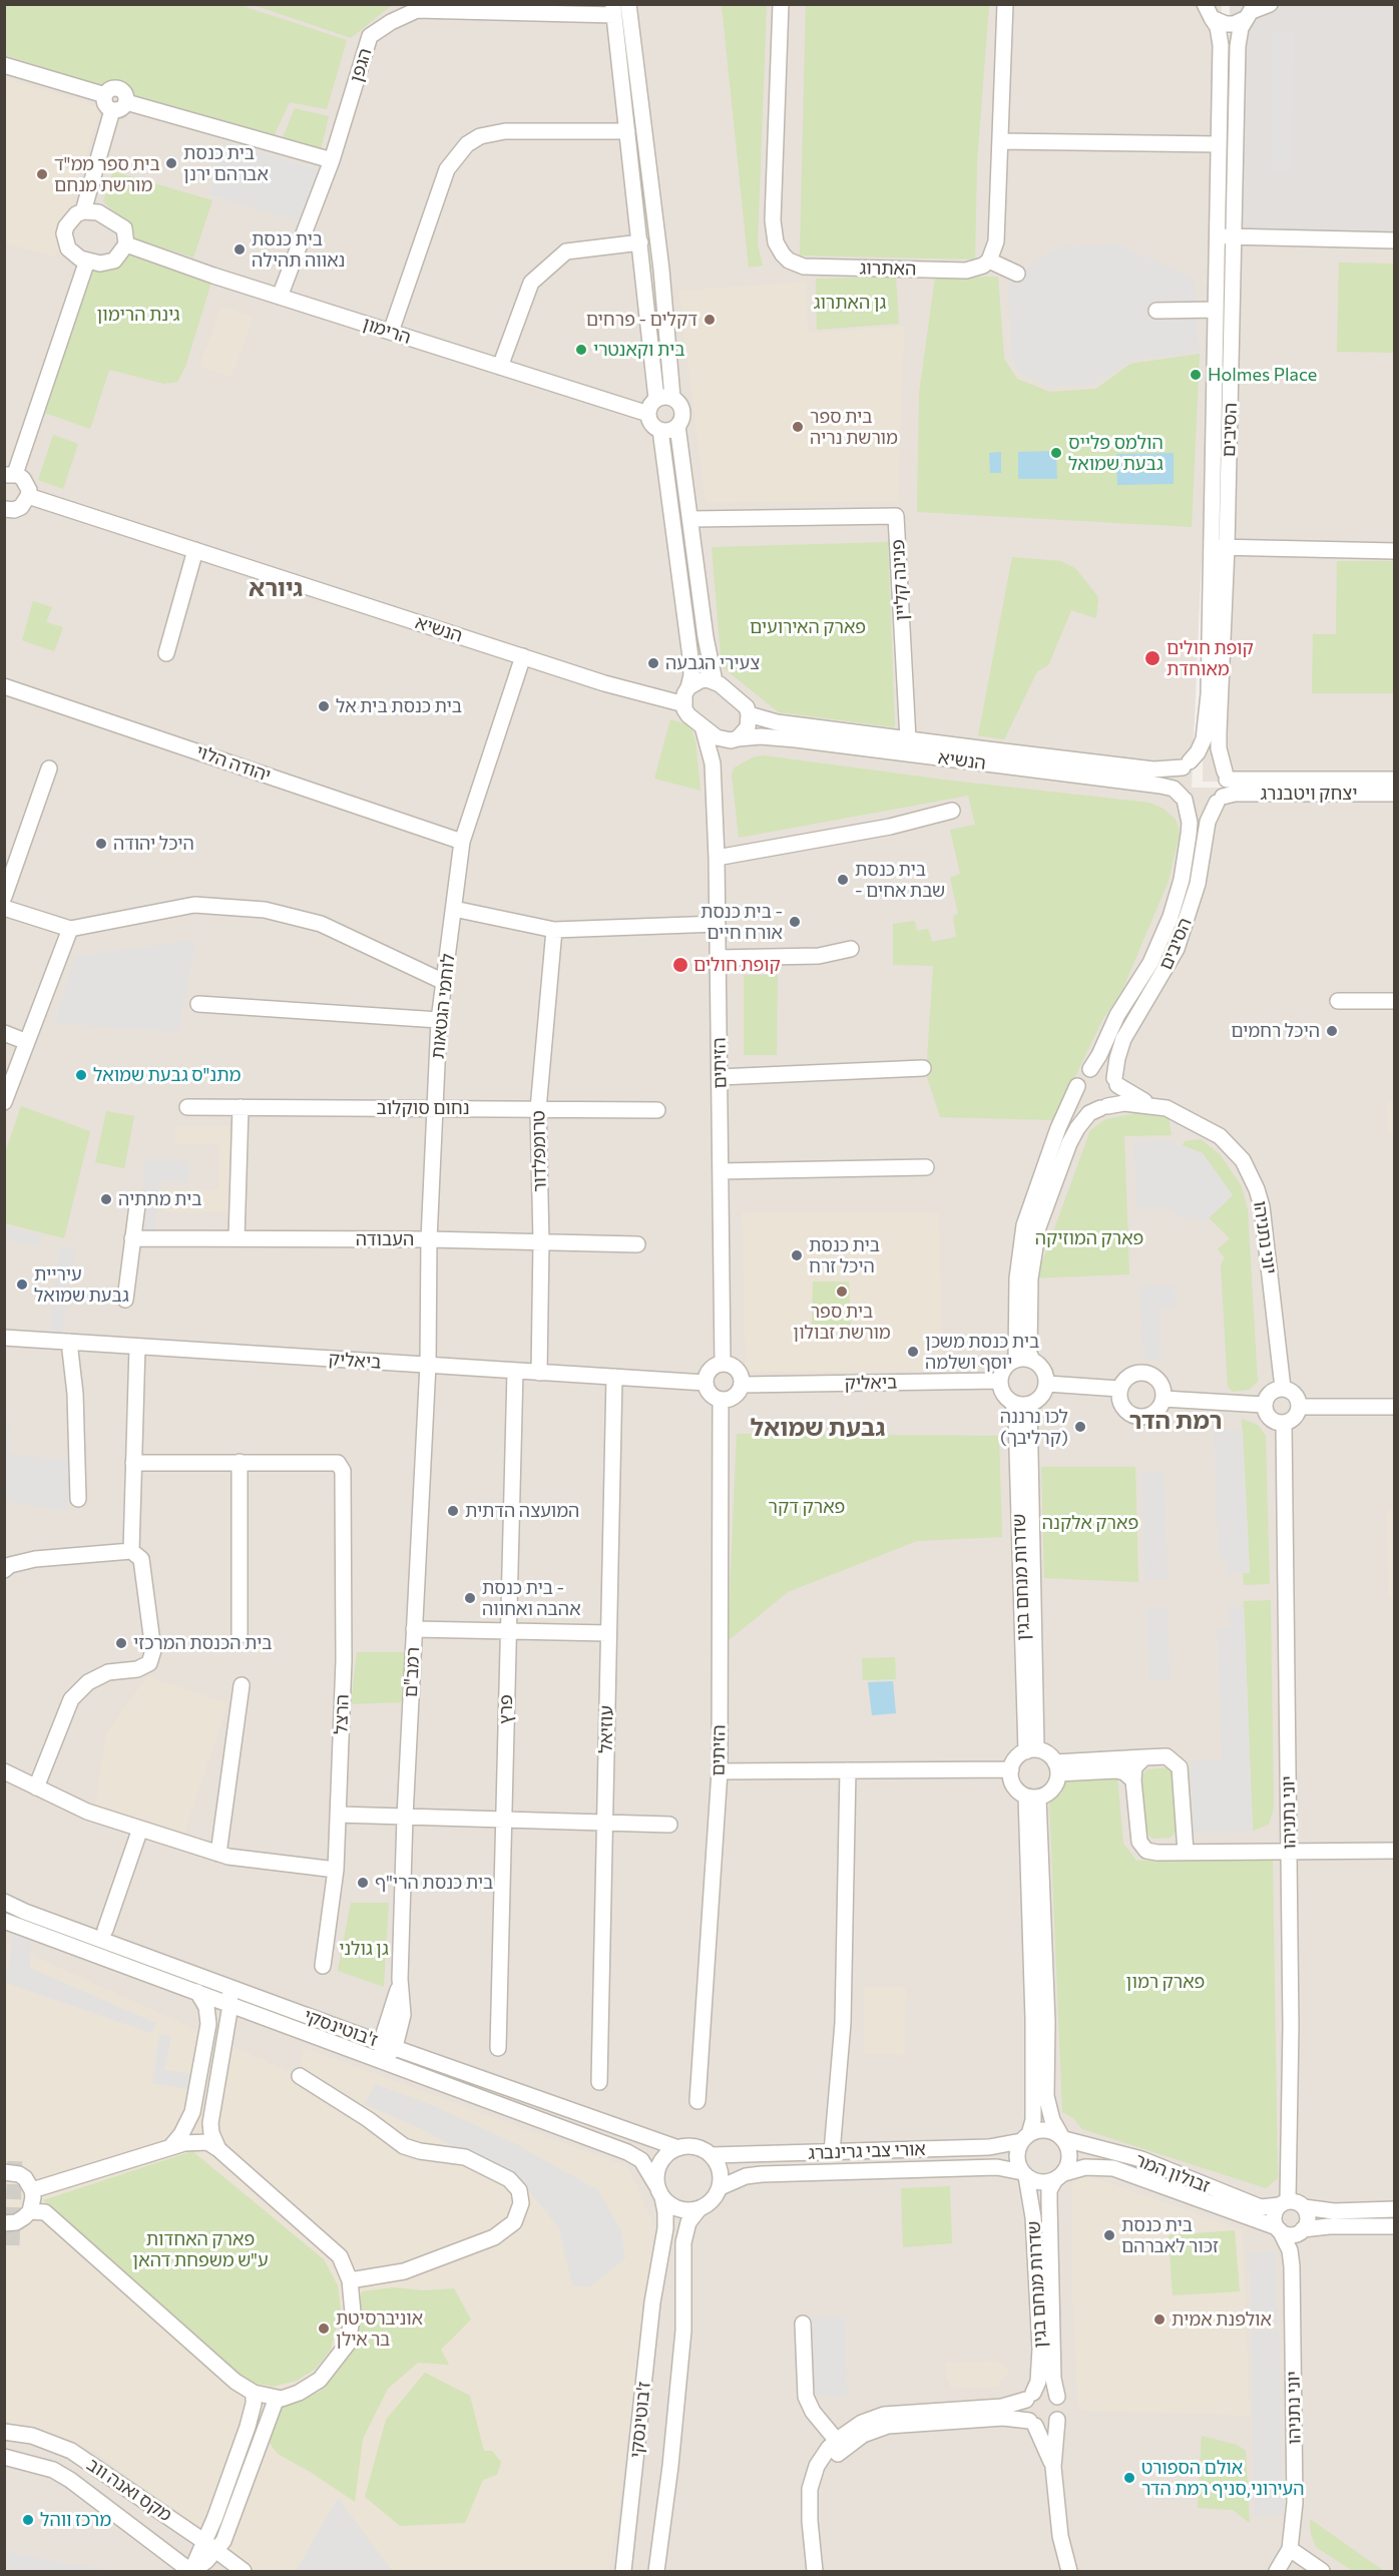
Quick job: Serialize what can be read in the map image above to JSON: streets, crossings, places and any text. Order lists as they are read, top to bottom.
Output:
{
  "streets": {
    "street": [
      "הגפן",
      "האתרוג",
      "הרימון",
      "הסיבים",
      "פנינה קליין",
      "הנשיא",
      "יהודה הלוי",
      "יצחק ויטבנרג",
      "לוחמי הגטאות",
      "הזיתים",
      "נחום סוקלוב",
      "טרומפלדור",
      "יוני נתניהו",
      "העבודה",
      "ביאליק",
      "שדרות מנחם בגין",
      "רמב\"ם",
      "פרץ",
      "הרצל",
      "עוזיאל",
      "ז'בוטינסקי",
      "אורי צבי גרינברג",
      "זבולון המר",
      "מקס ואנה ווב"
    ]
  },
  "crossings": [
    ["הגפן", "הרימון"],
    ["הסיבים", "הנשיא"],
    ["הסיבים", "יצחק ויטבנרג"],
    ["הסיבים", "יוני נתניהו"],
    ["פנינה קליין", "הנשיא"],
    ["הנשיא", "יצחק ויטבנרג"],
    ["הנשיא", "לוחמי הגטאות"],
    ["הנשיא", "הזיתים"],
    ["יהודה הלוי", "לוחמי הגטאות"],
    ["לוחמי הגטאות", "נחום סוקלוב"],
    ["לוחמי הגטאות", "העבודה"],
    ["לוחמי הגטאות", "ביאליק"],
    ["לוחמי הגטאות", "רמב\"ם"],
    ["הזיתים", "ביאליק"],
    ["נחום סוקלוב", "טרומפלדור"],
    ["טרומפלדור", "העבודה"],
    ["טרומפלדור", "ביאליק"],
    ["יוני נתניהו", "זבולון המר"],
    ["ביאליק", "שדרות מנחם בגין"],
    ["ביאליק", "רמב\"ם"],
    ["ביאליק", "פרץ"],
    ["ביאליק", "עוזיאל"],
    ["שדרות מנחם בגין", "אורי צבי גרינברג"],
    ["שדרות מנחם בגין", "זבולון המר"],
    ["רמב\"ם", "ז'בוטינסקי"],
    ["ז'בוטינסקי", "אורי צבי גרינברג"],
    ["אורי צבי גרינברג", "זבולון המר"]
  ],
  "districts": ["גיורא", "רמת הדר", "גבעת שמואל"],
  "parks": [
    "גן האתרוג",
    "גינת הרימון",
    "פארק האירועים",
    "פארק המוזיקה",
    "פארק דקר",
    "פארק אלקנה",
    "גן גולני",
    "פארק רמון",
    "פארק האחדות ע\"ש משפחת דהאן"
  ],
  "places": [
    "בית כנסת אברהם ירנן",
    "בית ספר ממ\"ד מורשת מנחם",
    "בית כנסת נאווה תהילה",
    "דקלים - פרחים",
    "בית וקאנטרי",
    "Holmes Place",
    "בית ספר מורשת נריה",
    "הולמס פלייס גבעת שמואל",
    "קופת חולים מאוחדת",
    "צעירי הגבעה",
    "בית כנסת בית אל",
    "היכל יהודה",
    "בית כנסת - שבת אחים",
    "בית כנסת - אורח חיים",
    "קופת חולים",
    "היכל רחמים",
    "מתנ\"ס גבעת שמואל",
    "בית מתתיה",
    "בית כנסת היכל זרח",
    "עיריית גבעת שמואל",
    "בית ספר מורשת זבולון",
    "בית כנסת משכן יוסף ושלמה",
    "לכו נרננה (קרליבך)",
    "המועצה הדתית",
    "בית כנסת - אהבה ואחווה",
    "בית הכנסת המרכזי",
    "בית כנסת הרי\"ף",
    "בית כנסת זכור לאברהם",
    "אולפנת אמית",
    "אוניברסיטת בר אילן",
    "אולם הספורט העירוני,סניף רמת הדר",
    "מרכז ווהל"
  ]
}
